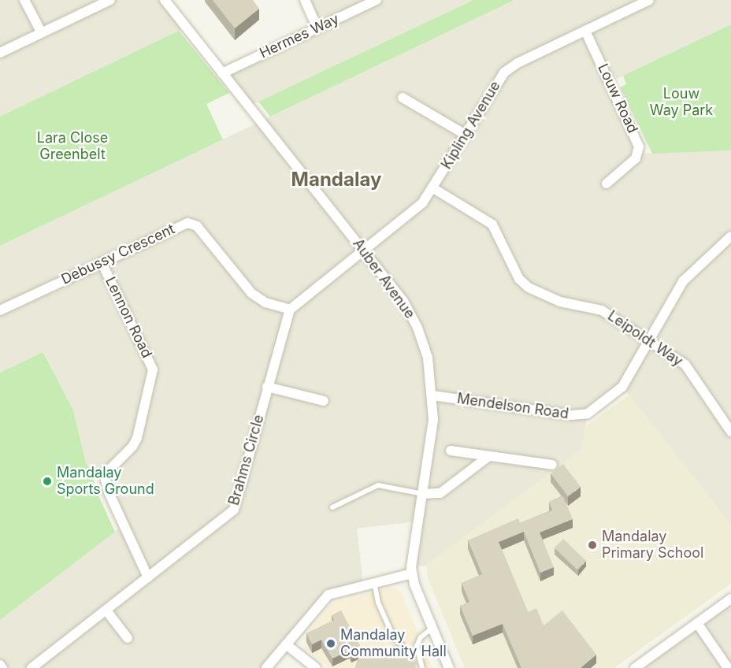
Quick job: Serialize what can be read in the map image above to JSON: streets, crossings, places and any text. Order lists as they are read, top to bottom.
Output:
{
  "streets": {
    "street": [
      "Hermes Way",
      "Louw Road",
      "Kipling Avenue",
      "Debussy Crescent",
      "Auber Avenue",
      "Lennon Road",
      "Leipoldt Way",
      "Mendelson Road",
      "Brahms Circle"
    ]
  },
  "crossings": [
    ["Hermes Way", "Auber Avenue"],
    ["Louw Road", "Kipling Avenue"],
    ["Kipling Avenue", "Auber Avenue"],
    ["Kipling Avenue", "Leipoldt Way"],
    ["Debussy Crescent", "Lennon Road"],
    ["Debussy Crescent", "Brahms Circle"],
    ["Auber Avenue", "Mendelson Road"],
    ["Lennon Road", "Brahms Circle"],
    ["Leipoldt Way", "Mendelson Road"]
  ],
  "districts": ["Mandalay"],
  "parks": ["Louw Way Park", "Lara Close Greenbelt"],
  "places": ["Mandalay Sports Ground", "Mandalay Primary School", "Mandalay Community Hall"]
}
